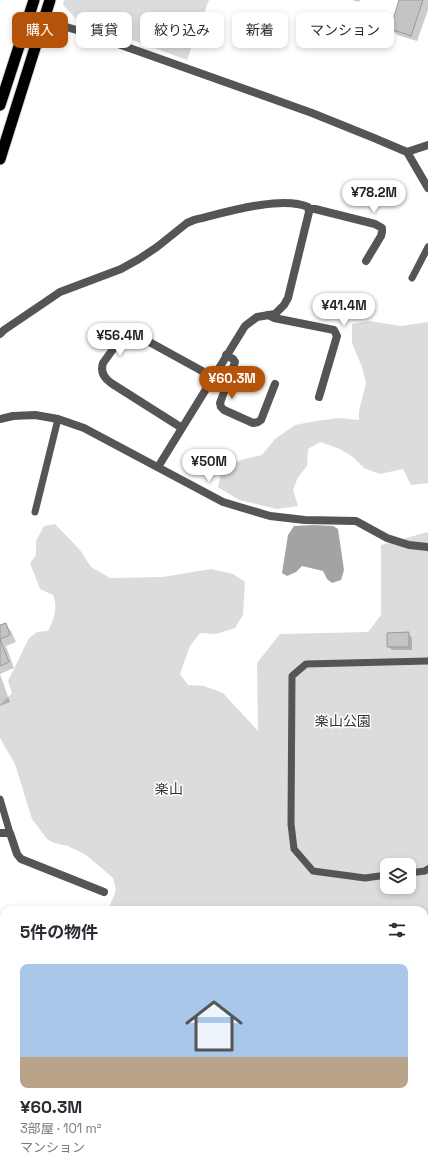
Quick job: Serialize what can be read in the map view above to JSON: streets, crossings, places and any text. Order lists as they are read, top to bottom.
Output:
{
  "parks": ["楽山公園", "楽山"],
  "page": {
    "chip": [
      "購入",
      "賃貸",
      "絞り込み",
      "新着",
      "マンション"
    ],
    "price": [
      "¥78.2M",
      "¥41.4M",
      "¥56.4M",
      "¥60.3M",
      "¥50M"
    ],
    "heading": "5件の物件",
    "list": [
      {
        "name": "¥60.3M",
        "note": "3部屋 · 101 m² · マンション"
      }
    ]
  }
}
